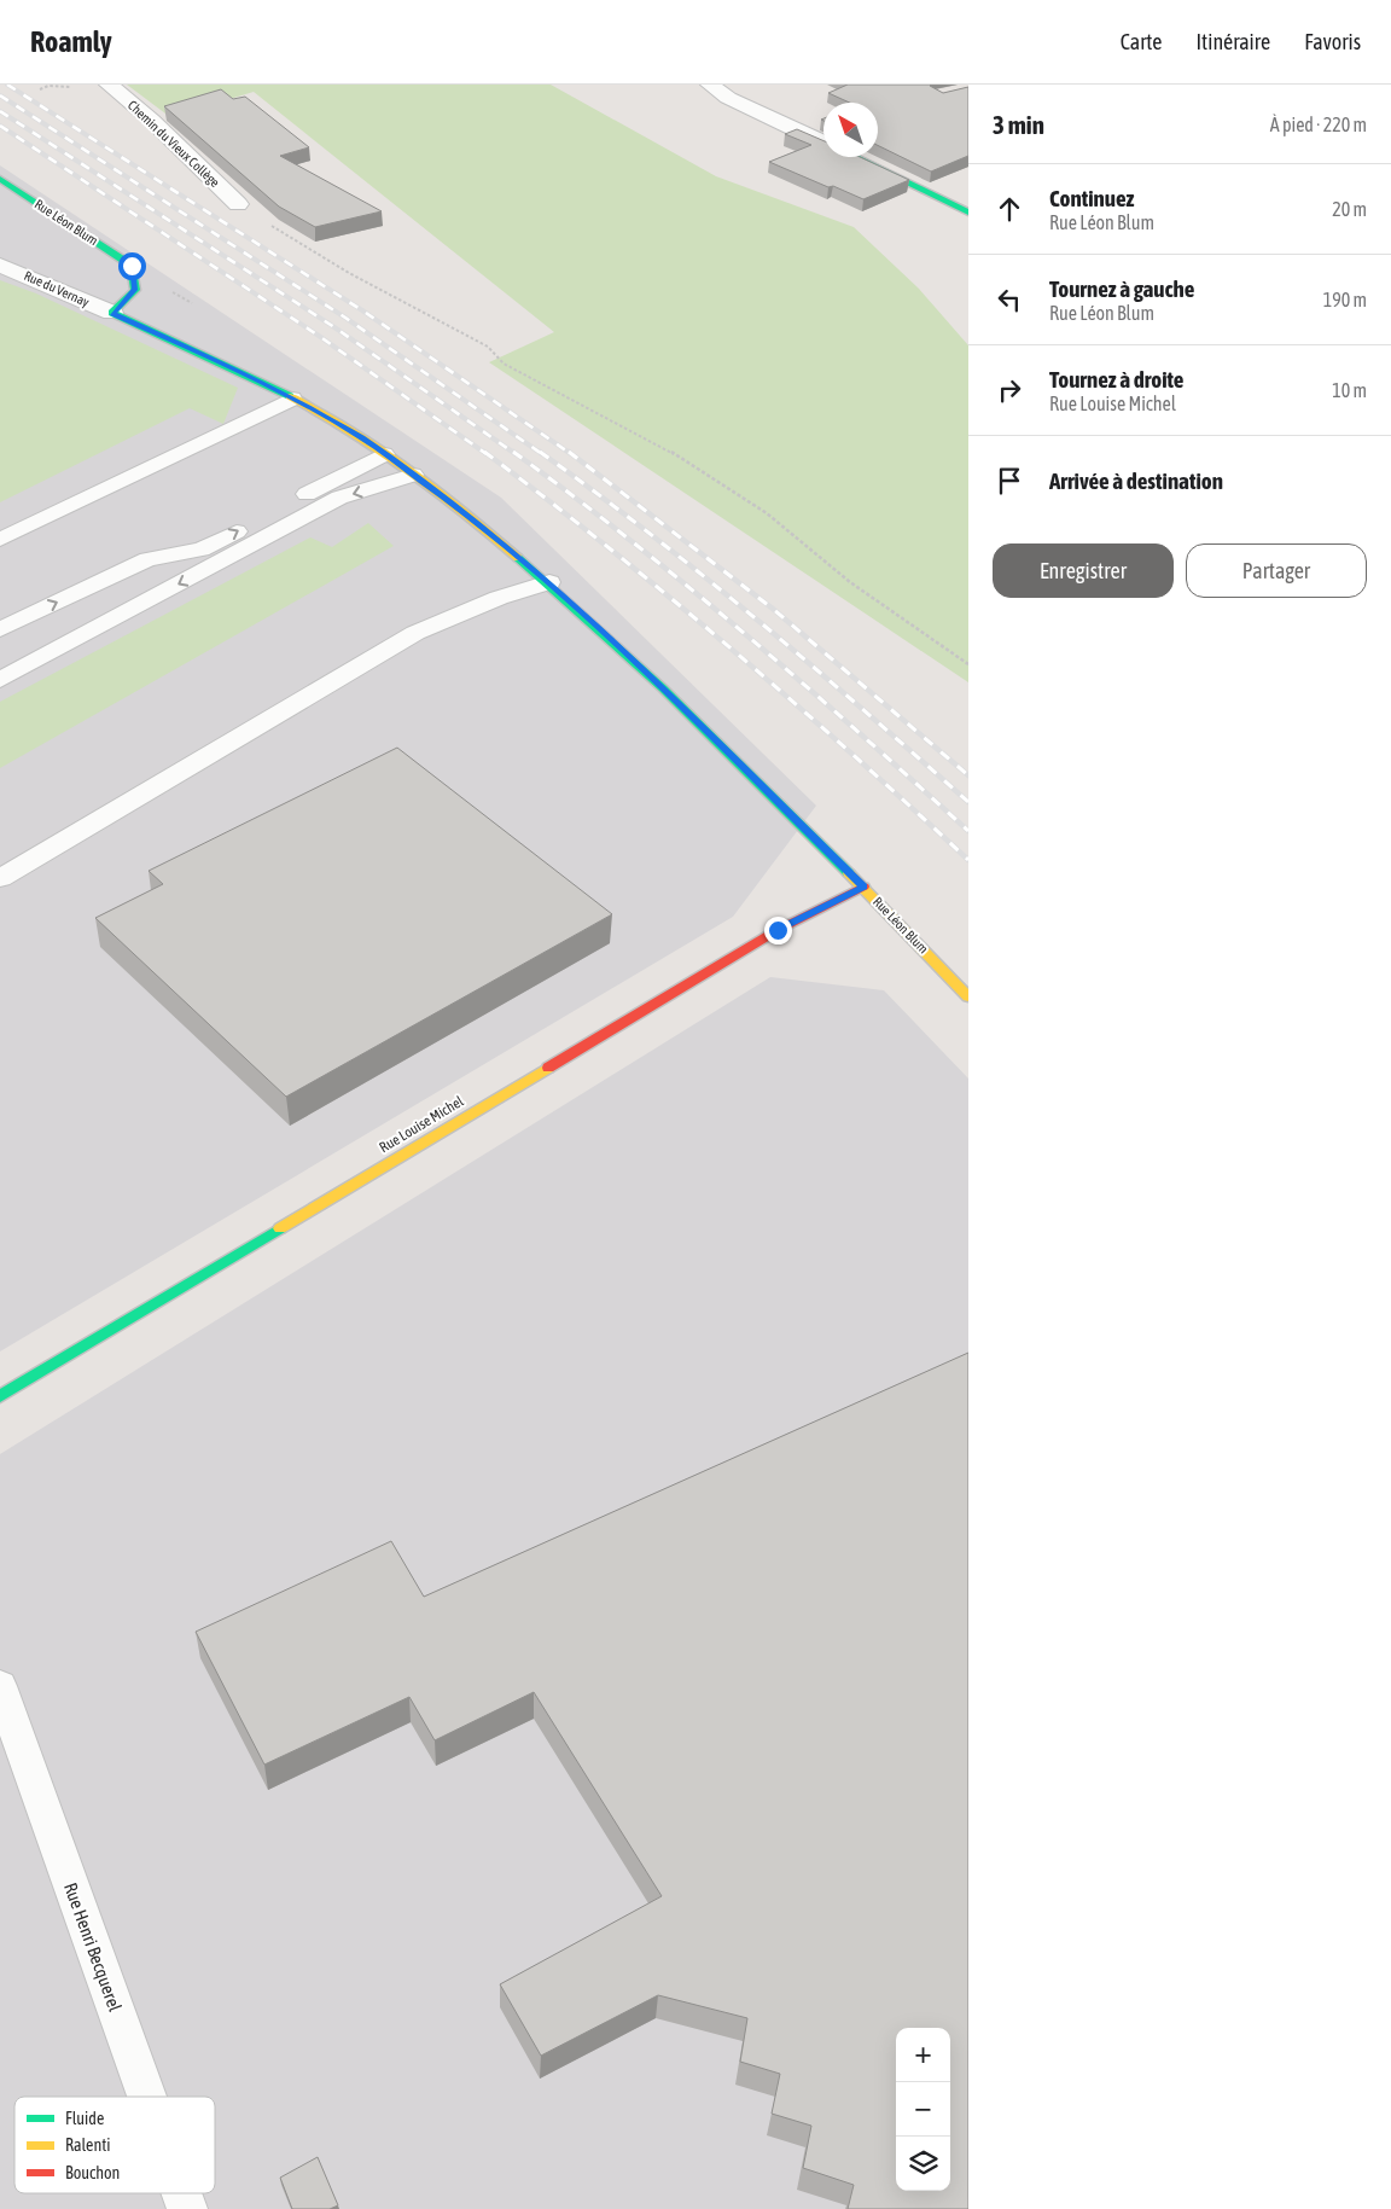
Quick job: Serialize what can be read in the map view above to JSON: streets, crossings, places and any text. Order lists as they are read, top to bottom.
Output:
{
  "streets": {
    "street": [
      "Chemin du Vieux Collège",
      "Rue Léon Blum",
      "Rue du Vernay",
      "Rue Louise Michel"
    ],
    "lane": ["Rue Henri Becquerel"]
  },
  "crossings": [
    ["Rue Léon Blum", "Rue du Vernay"],
    ["Rue Léon Blum", "Rue Louise Michel"]
  ],
  "legend": ["Fluide", "Ralenti", "Bouchon"],
  "north": "top left",
  "page": {
    "header": "Roamly",
    "nav": ["Carte", "Itinéraire", "Favoris"],
    "heading": ["3 min", "À pied · 220 m"],
    "list": [
      ["Continuez", "Rue Léon Blum", "20 m"],
      ["Tournez à gauche", "Rue Léon Blum", "190 m"],
      ["Tournez à droite", "Rue Louise Michel", "10 m"],
      "Arrivée à destination"
    ],
    "buttons": ["Enregistrer", "Partager"],
    "map_buttons": ["+", "−"]
  }
}
